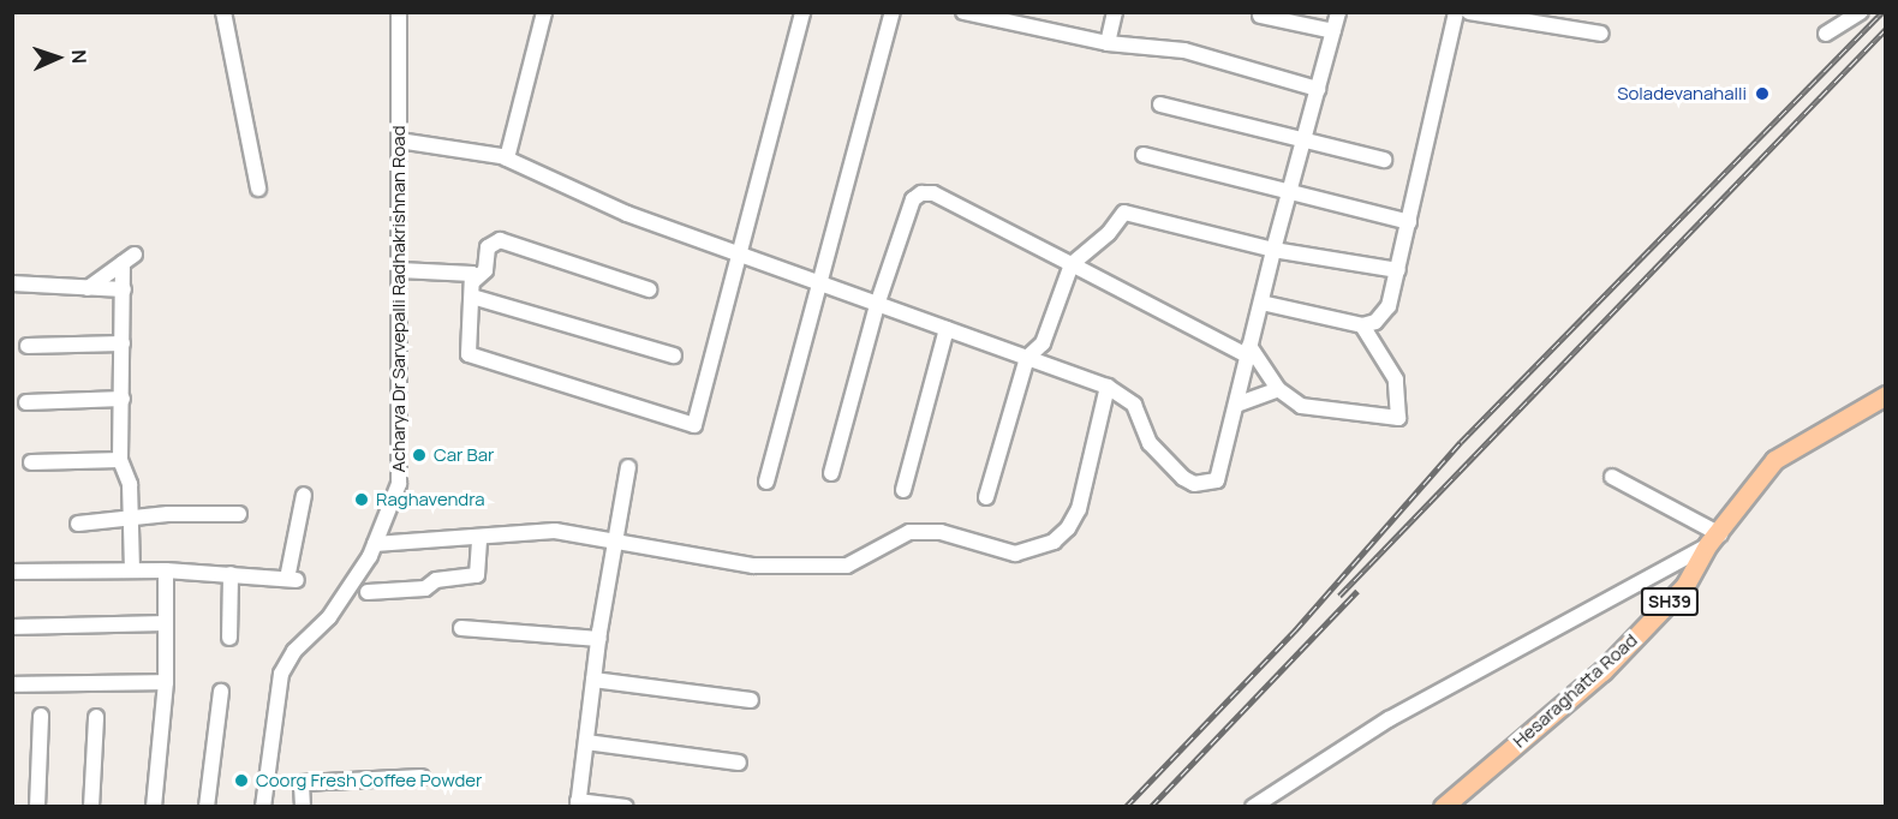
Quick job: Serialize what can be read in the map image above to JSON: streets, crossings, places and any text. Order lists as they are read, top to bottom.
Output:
{
  "streets": {
    "main road": ["SH39", "Hesaraghatta Road"],
    "street": ["Acharya Dr Sarvepalli Radhakrishnan Road"]
  },
  "places": [
    "Soladevanahalli",
    "Car Bar",
    "Raghavendra",
    "Coorg Fresh Coffee Powder"
  ],
  "north": "right"
}
